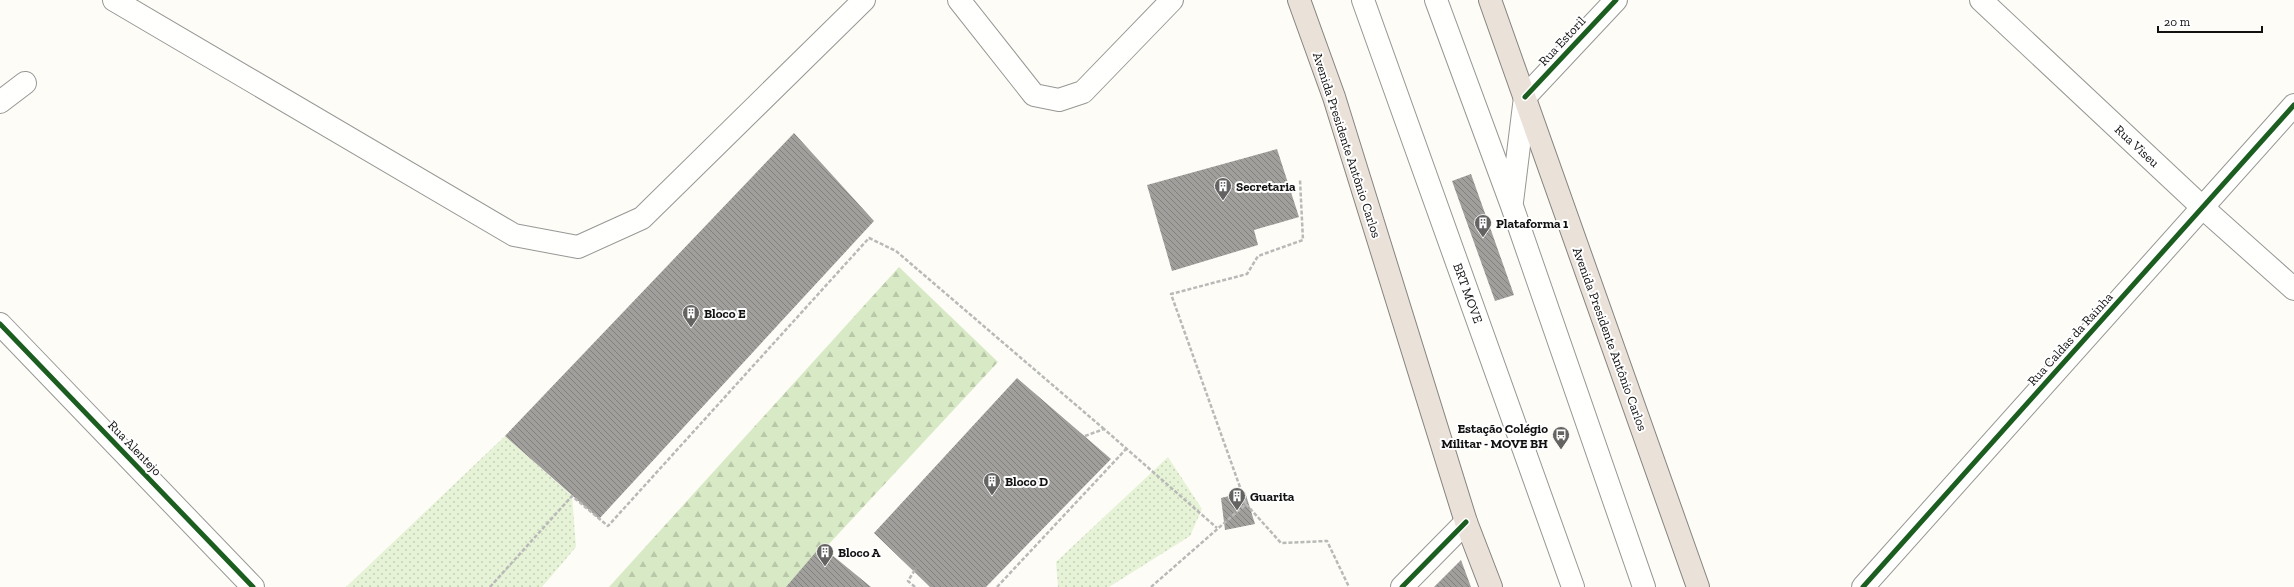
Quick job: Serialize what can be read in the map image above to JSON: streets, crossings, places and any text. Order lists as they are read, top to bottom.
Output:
{
  "streets": {
    "highway": ["Avenida Presidente Antônio Carlos"],
    "street": [
      "Rua Estoril",
      "Rua Viseu",
      "BRT MOVE",
      "Rua Caldas da Rainha",
      "Rua Alentejo"
    ]
  },
  "crossings": [
    ["Rua Estoril", "Avenida Presidente Antônio Carlos"],
    ["Rua Viseu", "Rua Caldas da Rainha"]
  ],
  "places": {
    "building": [
      "Secretaria",
      "Plataforma 1",
      "Bloco E",
      "Bloco D",
      "Guarita",
      "Bloco A"
    ],
    "bus stop": ["Estação Colégio Militar - MOVE BH"]
  },
  "scale_bar": "20 m"
}
